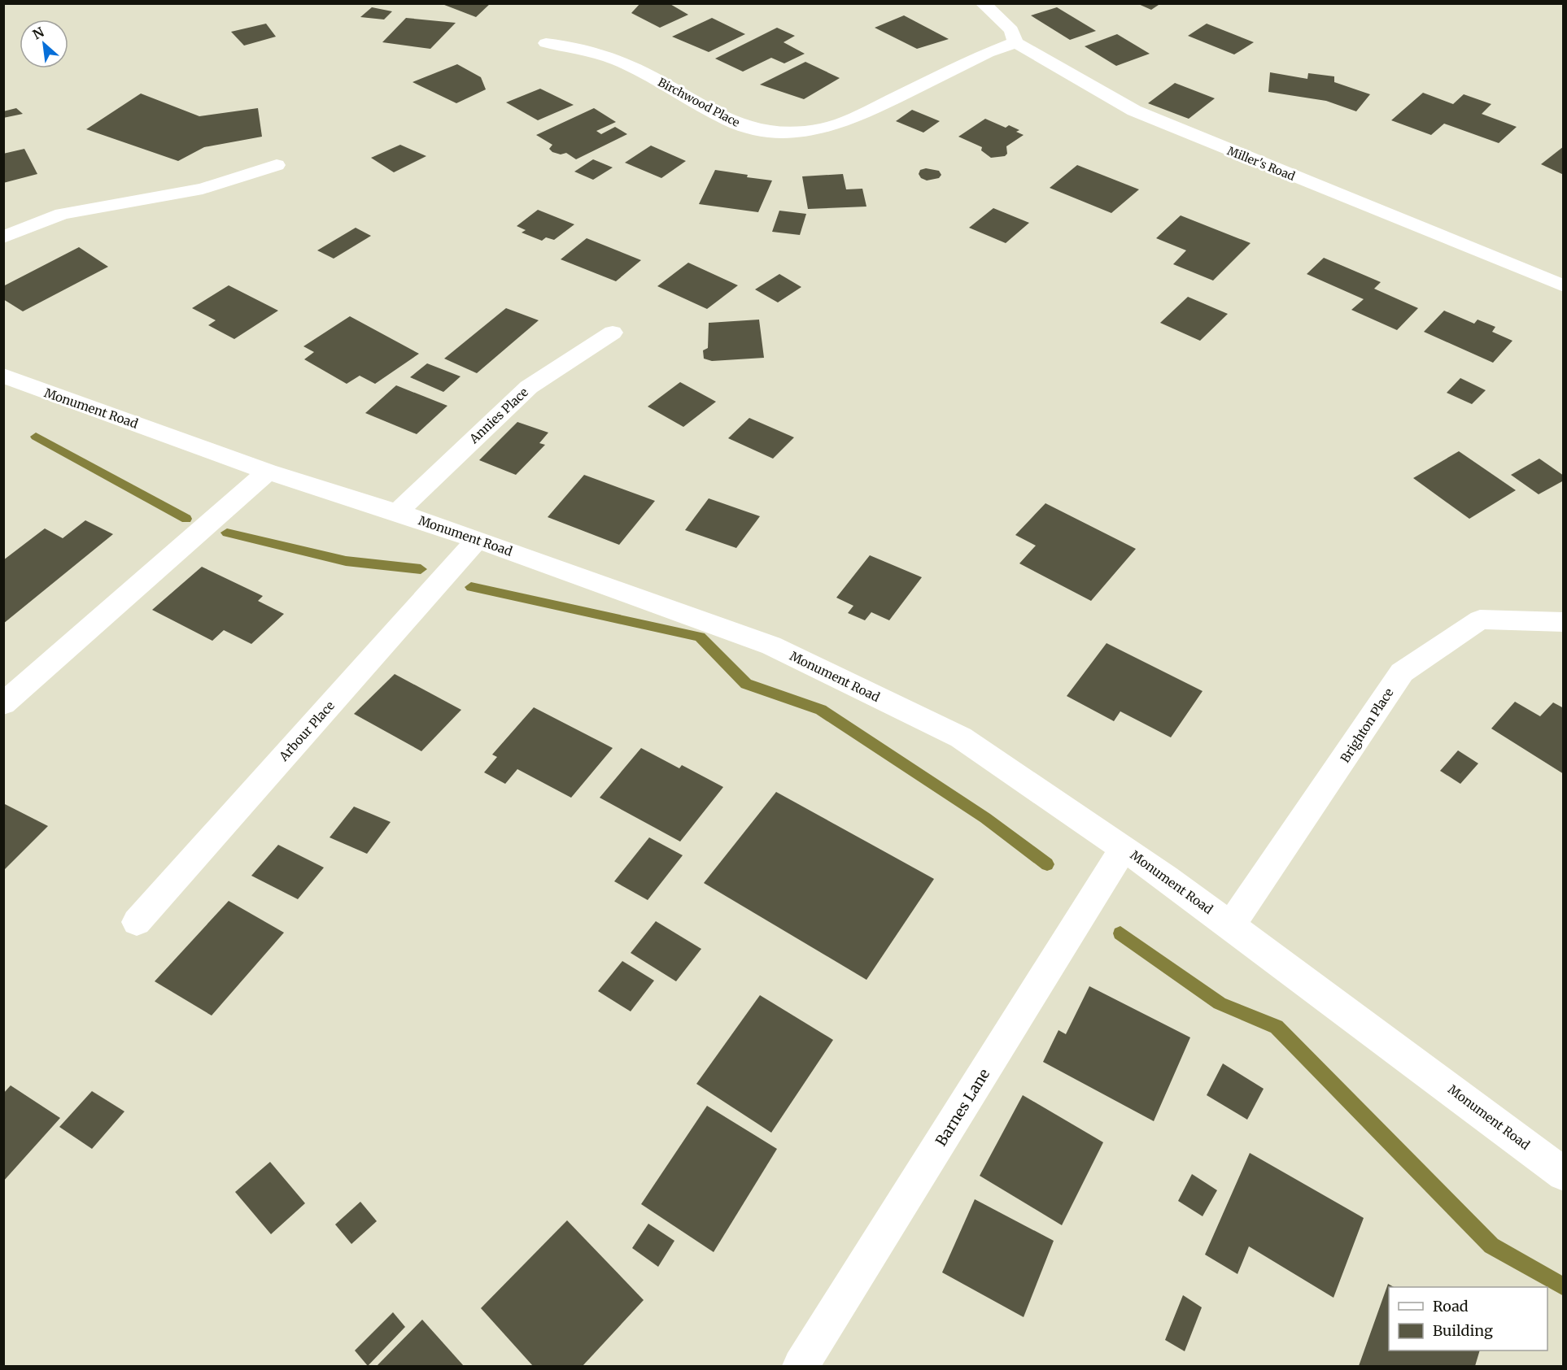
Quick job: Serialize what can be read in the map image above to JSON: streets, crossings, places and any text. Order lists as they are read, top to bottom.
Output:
{
  "streets": {
    "street": [
      "Birchwood Place",
      "Miller's Road",
      "Monument Road",
      "Annies Place",
      "Brighton Place",
      "Arbour Place",
      "Barnes Lane"
    ]
  },
  "crossings": [
    ["Birchwood Place", "Miller's Road"],
    ["Monument Road", "Annies Place"],
    ["Monument Road", "Brighton Place"],
    ["Monument Road", "Arbour Place"],
    ["Monument Road", "Barnes Lane"]
  ],
  "legend": ["Road", "Building"],
  "north": "top left"
}
